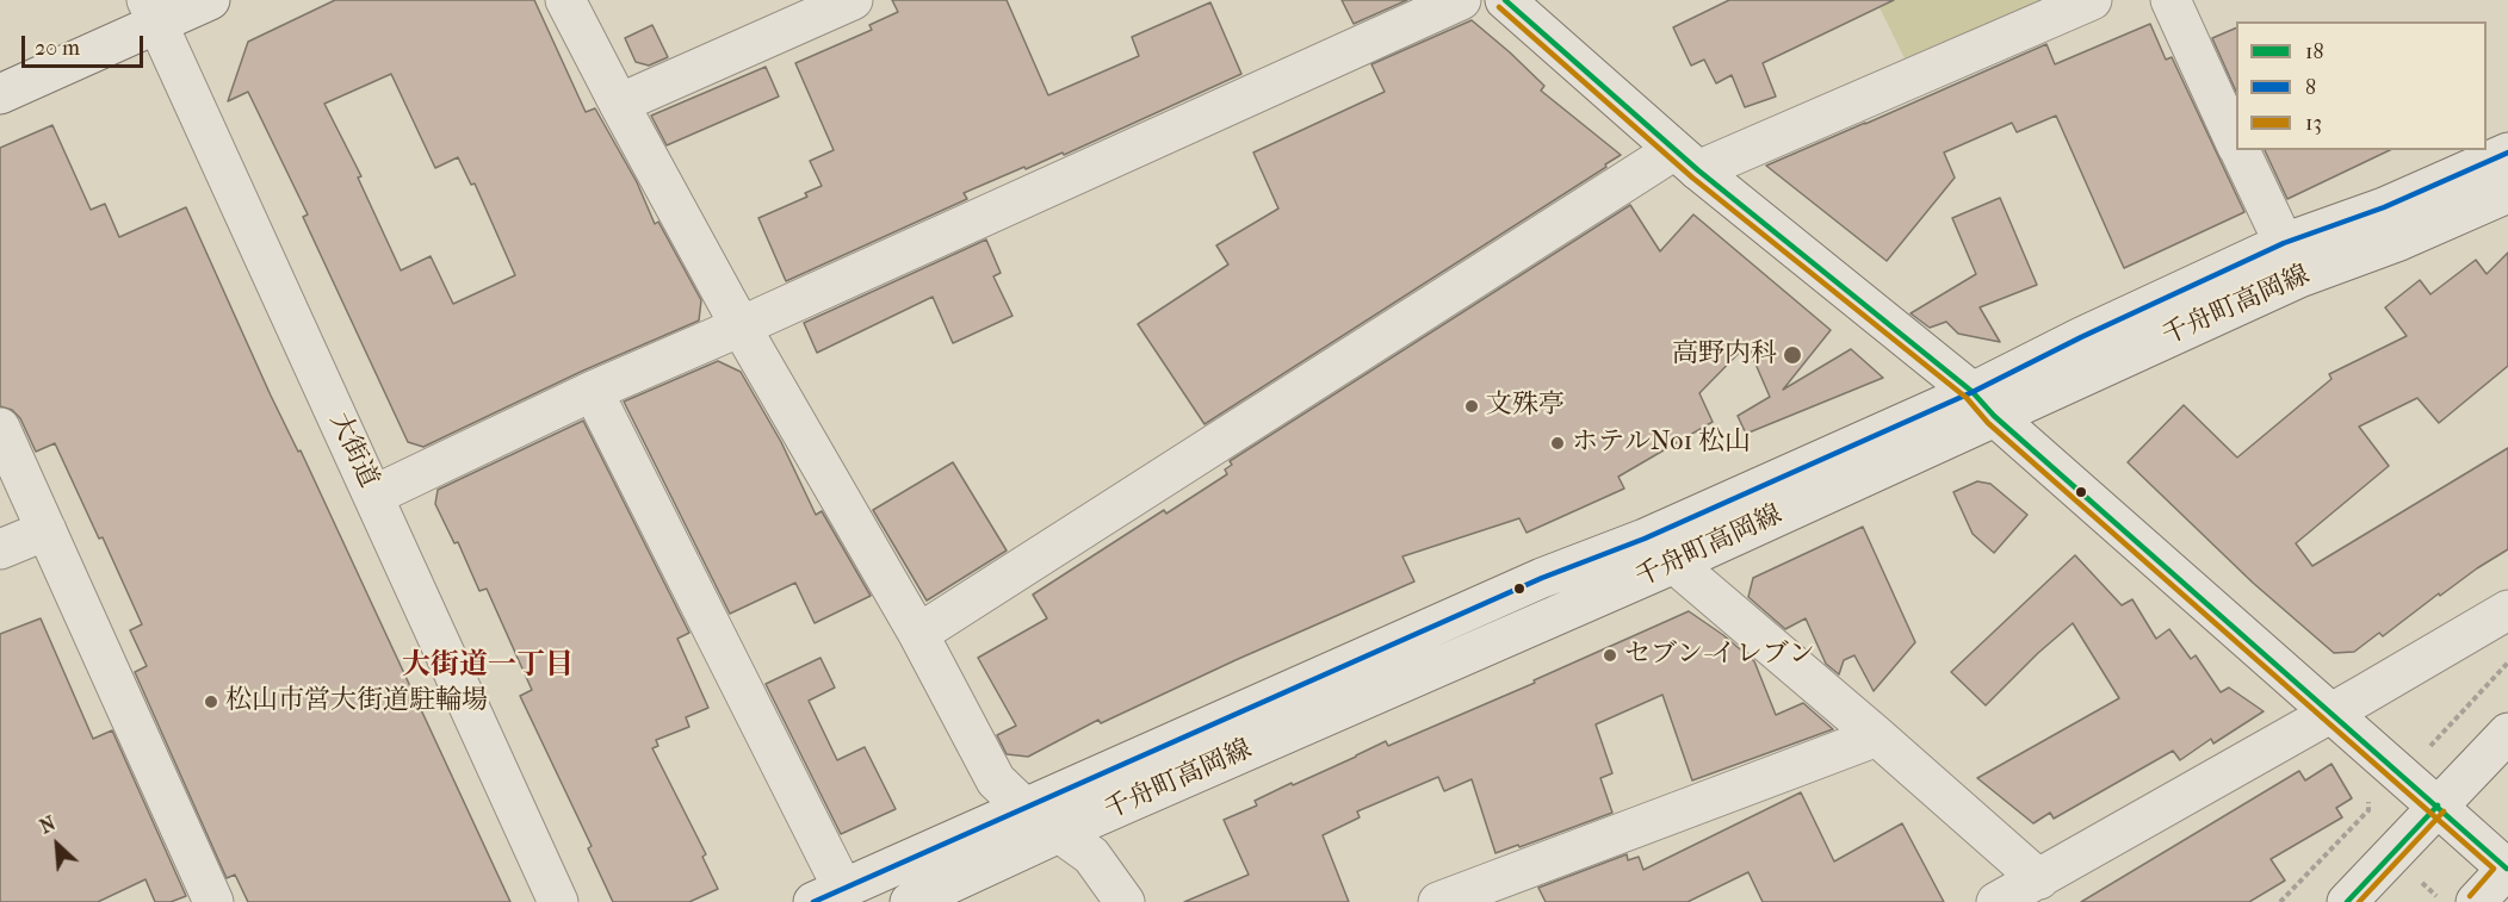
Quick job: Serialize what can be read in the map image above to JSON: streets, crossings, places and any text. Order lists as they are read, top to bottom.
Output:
{
  "streets": {
    "street": ["千舟町高岡線", "大街道"]
  },
  "districts": ["大街道一丁目"],
  "places": [
    "高野内科",
    "文殊亭",
    "ホテルNo1 松山",
    "セブン-イレブン",
    "松山市営大街道駐輪場"
  ],
  "lines": ["transit line 18", "transit line 13", "transit line 8"],
  "legend": ["18", "8", "13"],
  "scale_bar": "20 m",
  "north": "top left"
}
